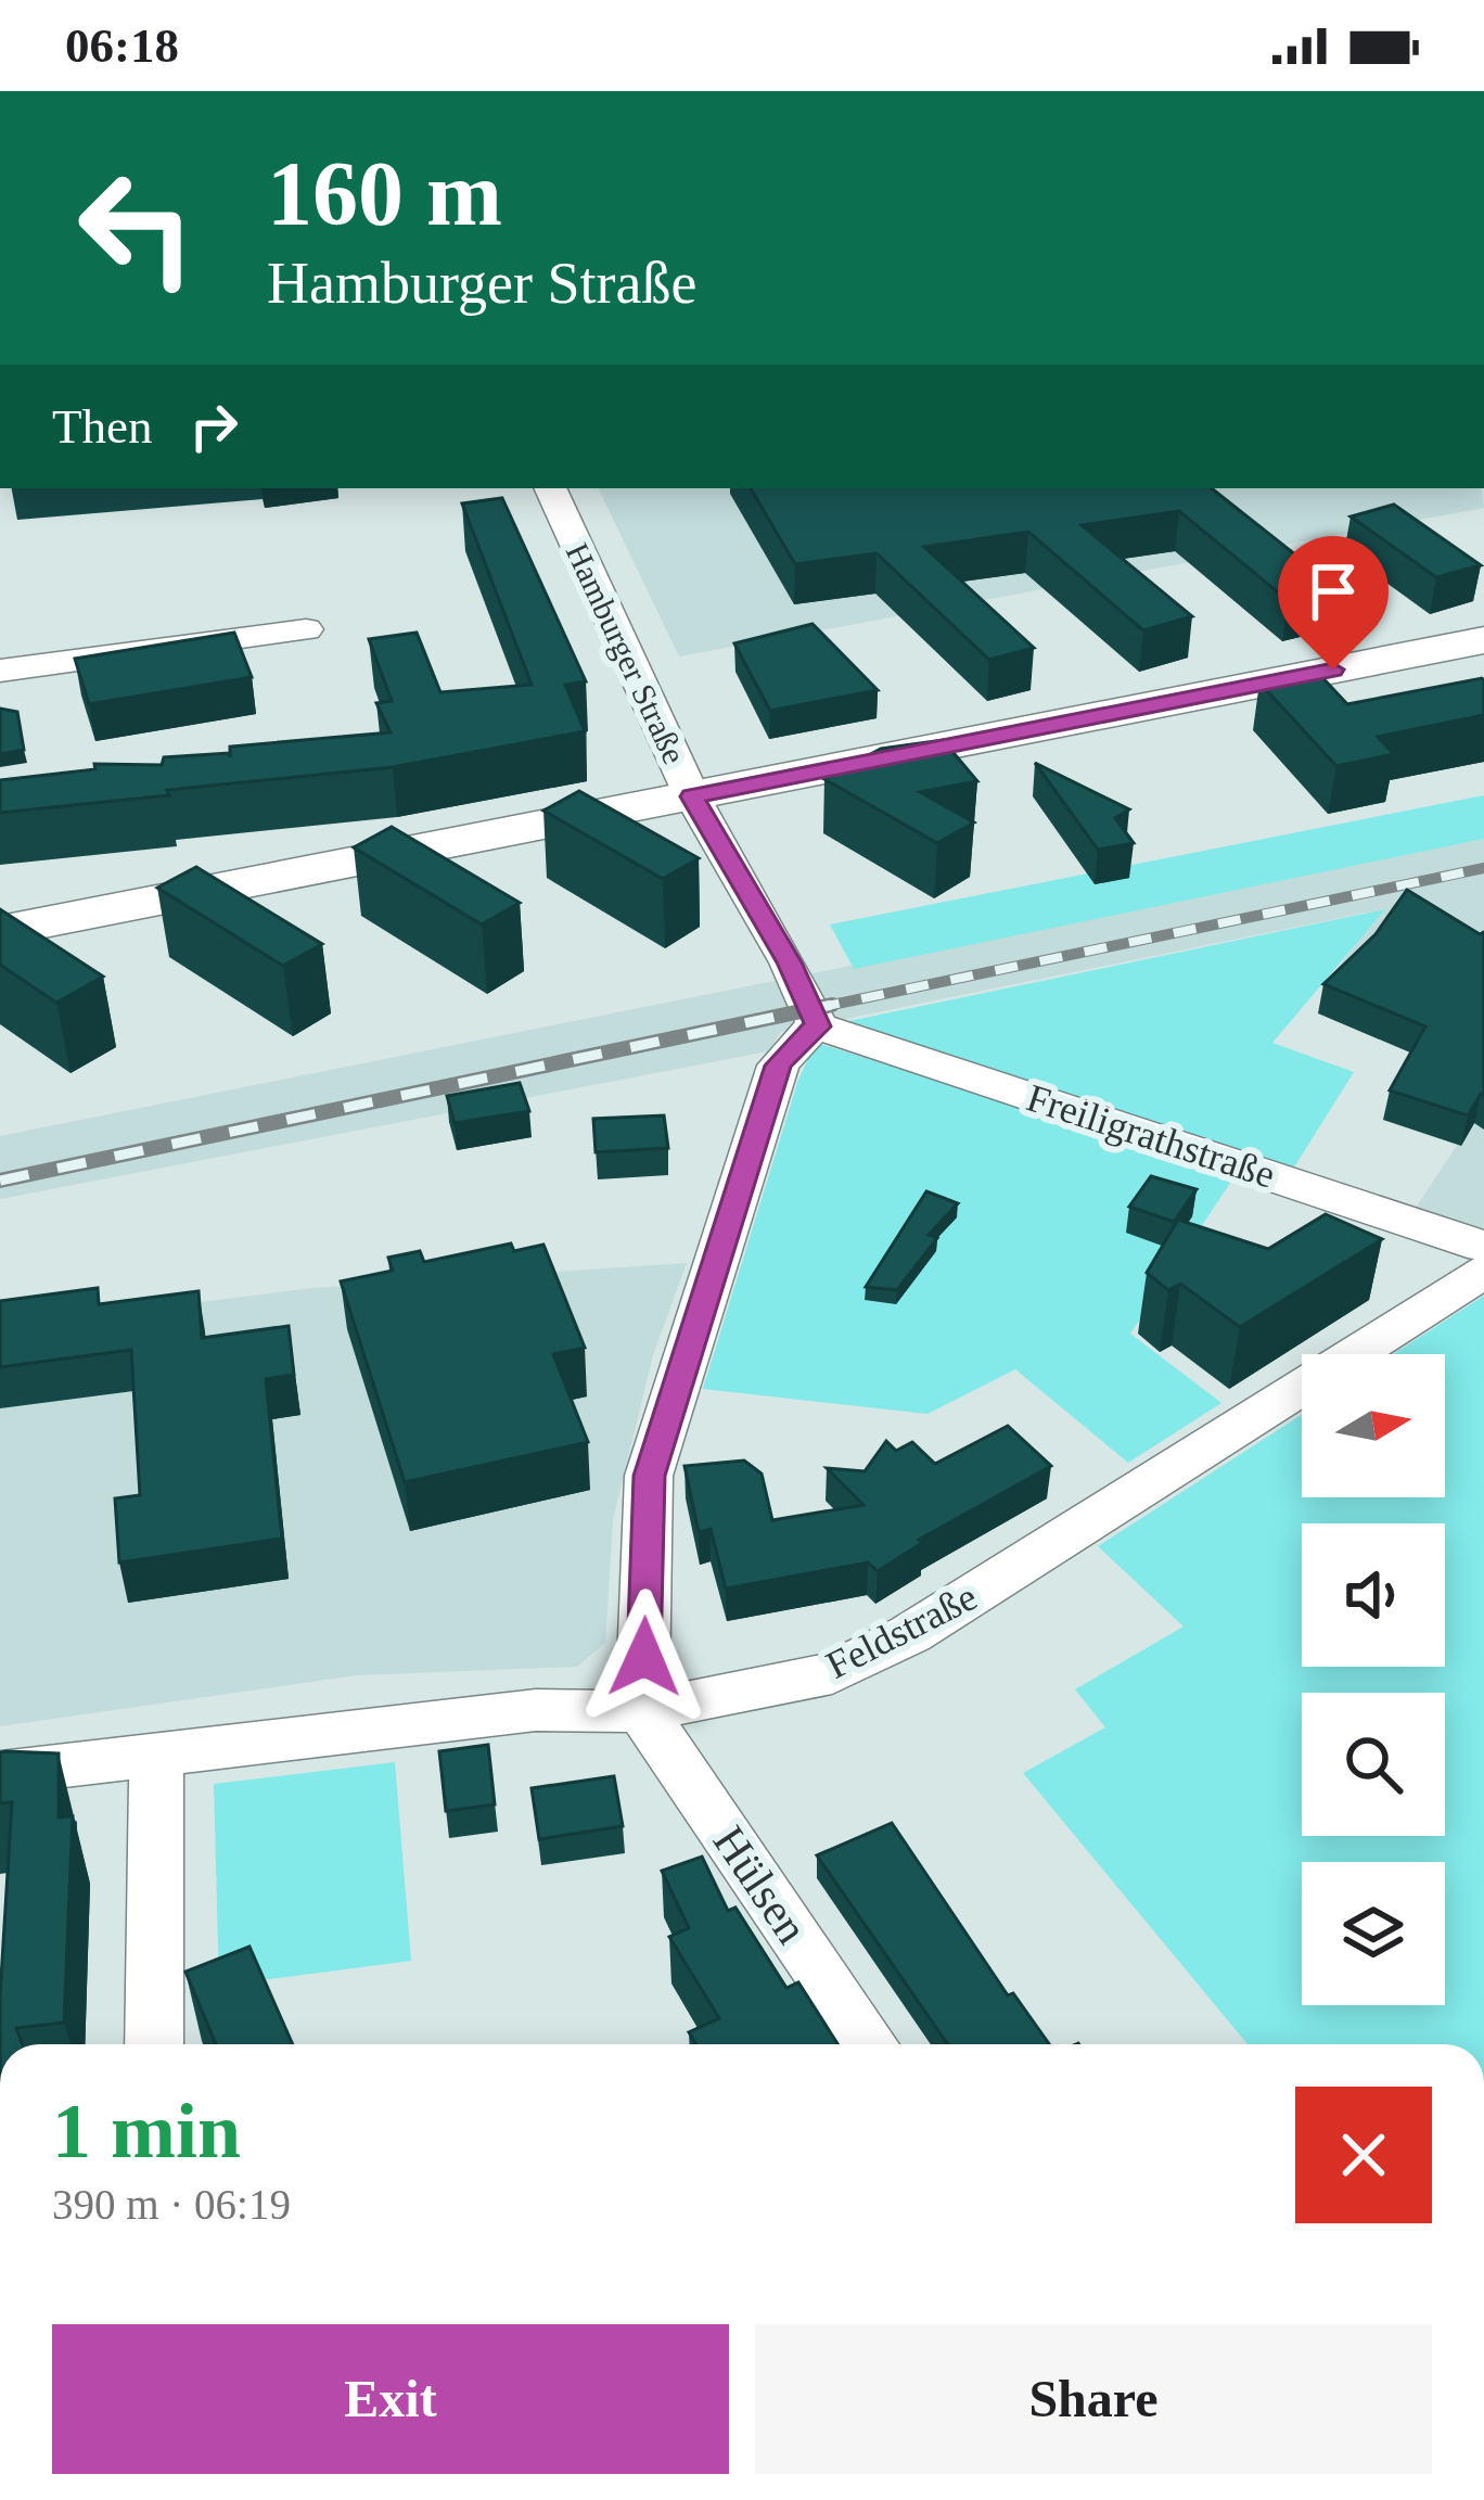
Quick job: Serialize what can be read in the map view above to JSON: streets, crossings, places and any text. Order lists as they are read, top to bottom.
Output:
{
  "streets": {
    "street": [
      "Hamburger Straße",
      "Freiligrathstraße",
      "Feldstraße",
      "Hülsen"
    ]
  },
  "crossings": [
    ["Hamburger Straße", "Freiligrathstraße"],
    ["Feldstraße", "Hülsen"]
  ],
  "north": "right",
  "page": {
    "status": "06:18",
    "turn": ["160 m", "Hamburger Straße"],
    "then": "Then",
    "heading": ["1 min", "390 m · 06:19"],
    "buttons": ["Exit", "Share"]
  }
}
